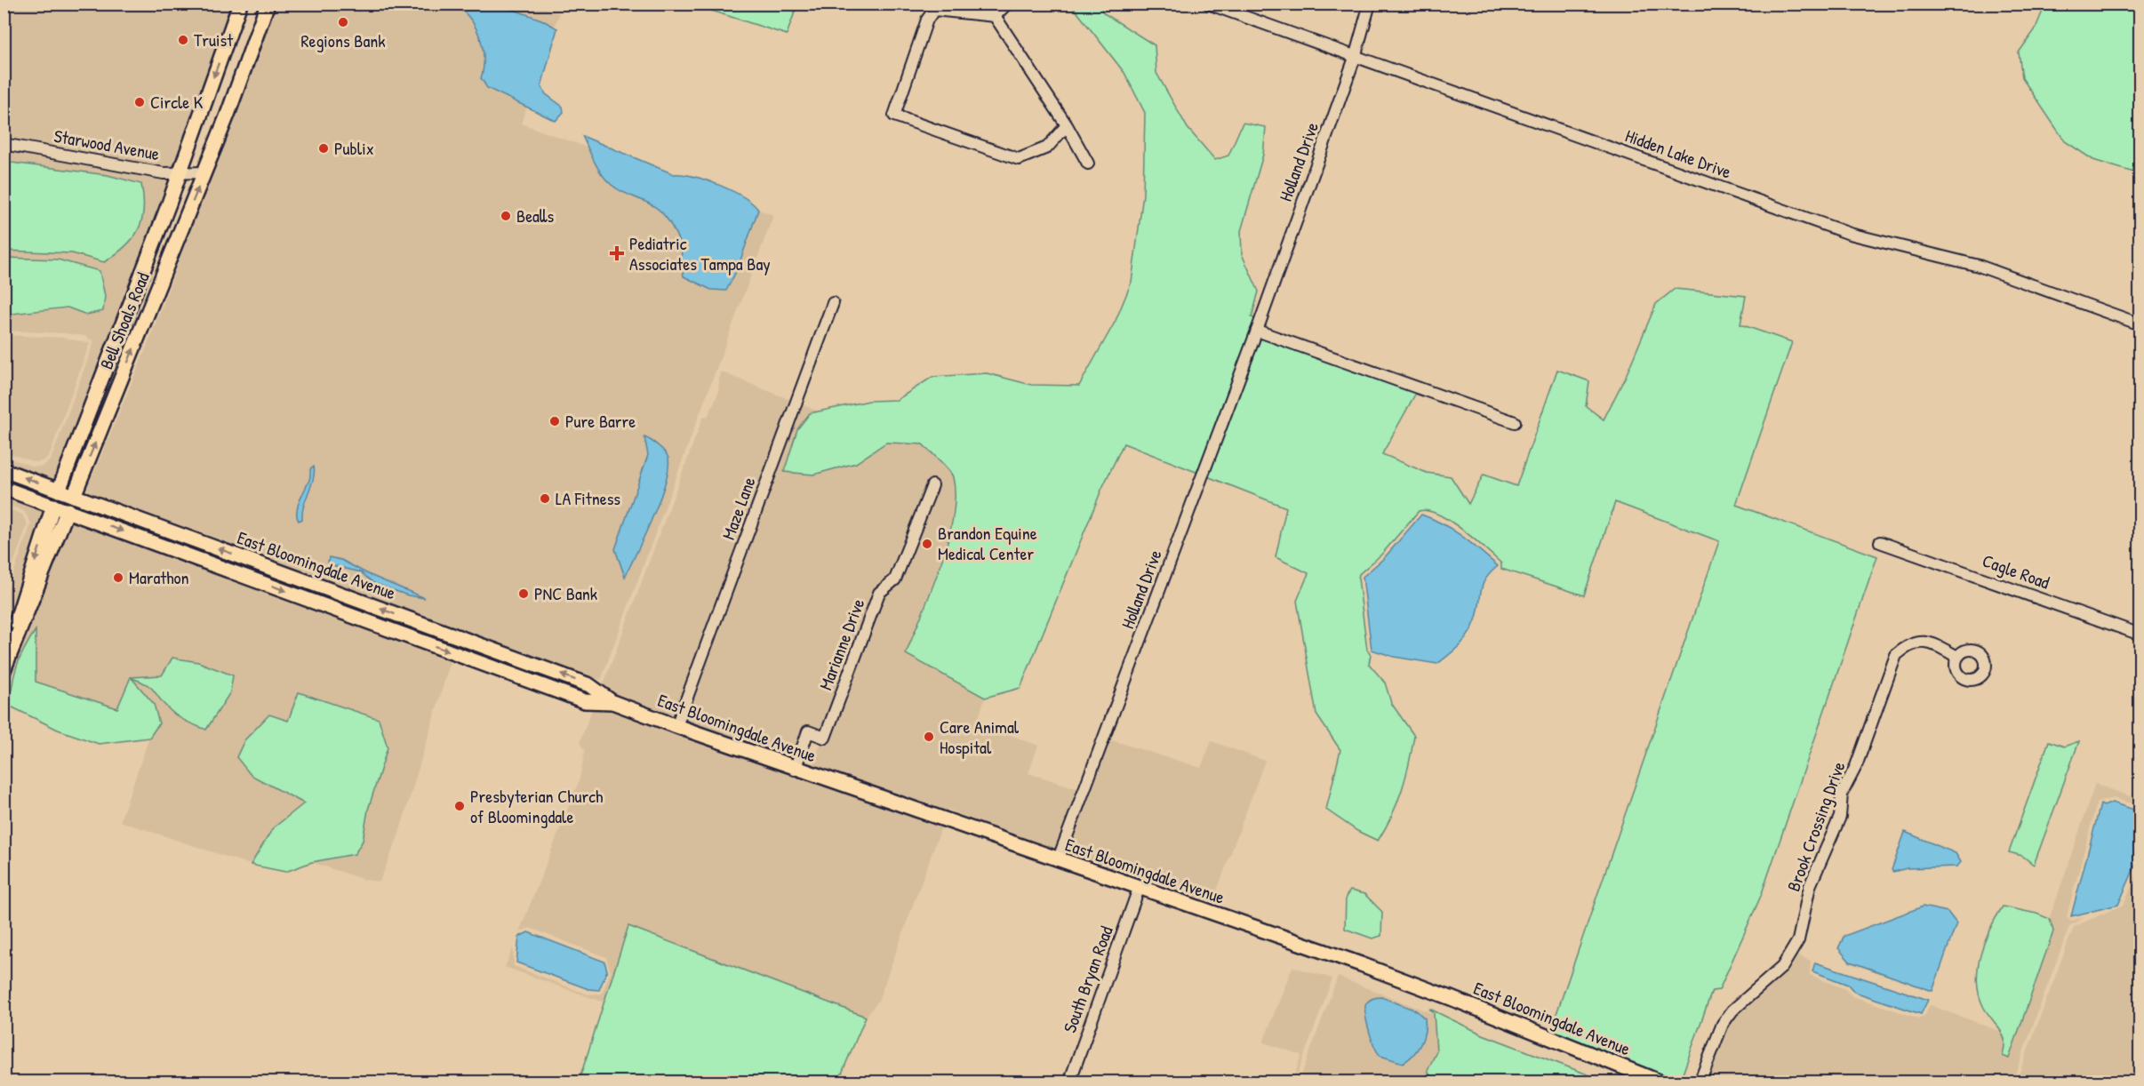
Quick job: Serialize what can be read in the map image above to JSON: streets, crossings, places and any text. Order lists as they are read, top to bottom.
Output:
{
  "streets": {
    "main road": ["Bell Shoals Road", "East Bloomingdale Avenue"],
    "street": [
      "Starwood Avenue",
      "Hidden Lake Drive",
      "Holland Drive",
      "Maze Lane",
      "Cagle Road",
      "Marianne Drive",
      "Brook Crossing Drive",
      "South Bryan Road"
    ]
  },
  "crossings": [
    ["Starwood Avenue", "Bell Shoals Road"],
    ["Hidden Lake Drive", "Holland Drive"],
    ["Holland Drive", "East Bloomingdale Avenue"],
    ["Bell Shoals Road", "East Bloomingdale Avenue"],
    ["Maze Lane", "East Bloomingdale Avenue"],
    ["East Bloomingdale Avenue", "Marianne Drive"],
    ["East Bloomingdale Avenue", "South Bryan Road"]
  ],
  "places": {
    "other": [
      "Regions Bank",
      "Truist",
      "Circle K",
      "Publix",
      "Bealls",
      "Pure Barre",
      "LA Fitness",
      "Brandon Equine Medical Center",
      "Marathon",
      "PNC Bank",
      "Care Animal Hospital",
      "Presbyterian Church of Bloomingdale"
    ],
    "health": ["Pediatric Associates Tampa Bay"]
  }
}
